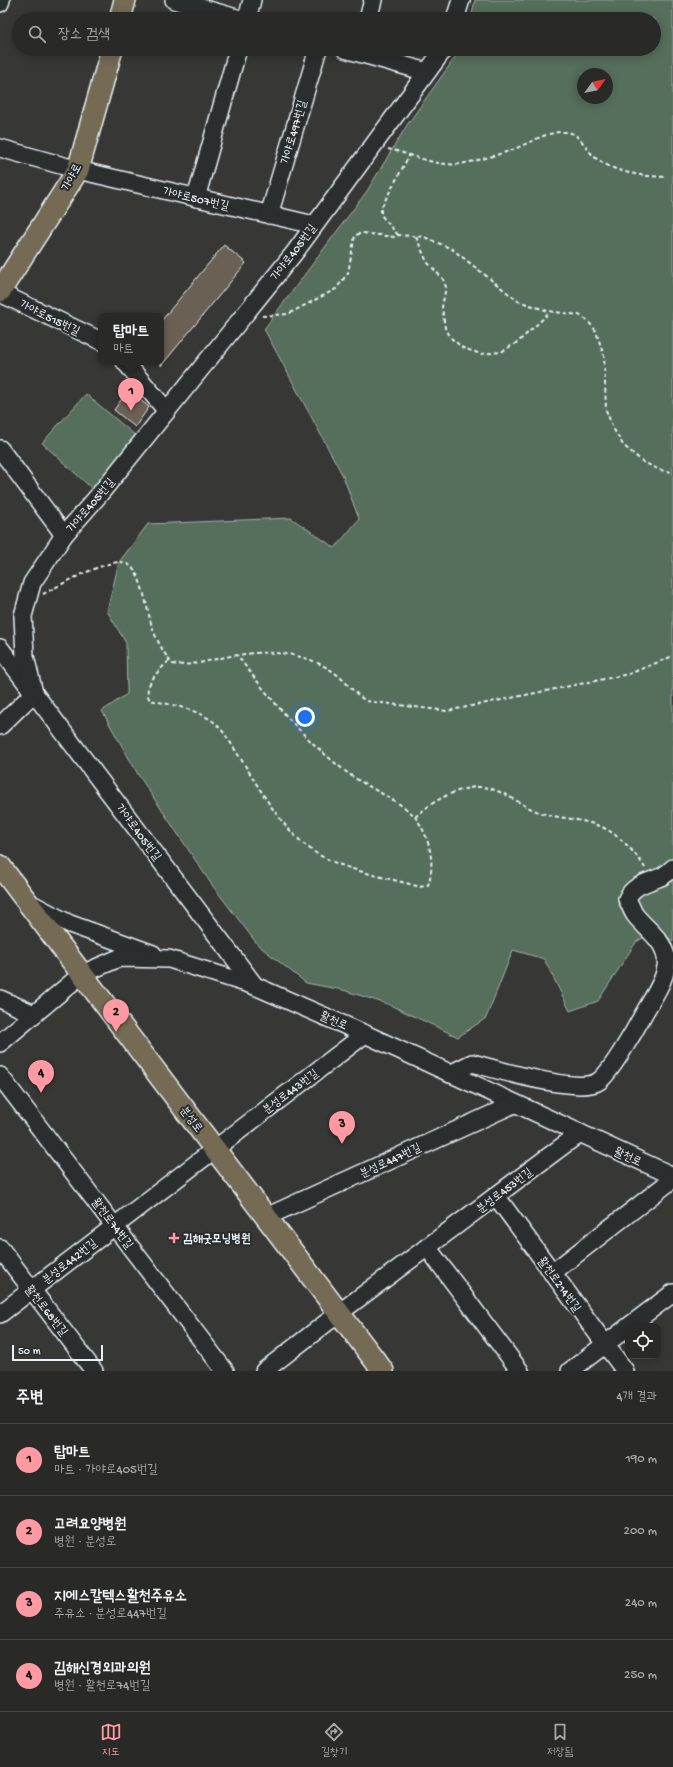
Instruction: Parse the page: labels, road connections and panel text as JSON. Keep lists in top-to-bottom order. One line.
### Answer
{"streets":{"main road":["가야로","분성로"],"street":["가야로497번길","가야로507번길","가야로405번길","가야로515번길","활천로","분성로443번길","분성로447번길","분성로453번길","활천로74번길","분성로442번길","활천로214번길","활천로68번길"]},"crossings":[["가야로497번길","가야로507번길"],["가야로","가야로507번길"],["가야로","가야로515번길"],["가야로507번길","가야로405번길"],["가야로405번길","활천로"],["활천로","분성로443번길"],["활천로","분성로"],["활천로","분성로447번길"],["활천로","분성로453번길"],["활천로","활천로214번길"],["분성로443번길","분성로"],["분성로443번길","분성로442번길"],["분성로","분성로447번길"],["분성로","분성로453번길"],["분성로","분성로442번길"],["분성로453번길","활천로214번길"],["활천로74번길","분성로442번길"],["분성로442번길","활천로68번길"]],"places":{"health":["김해굿모닝병원"]},"scale_bar":"50 m","north":"top right","page":{"search":"장소 검색","popup":["탑마트","마트"],"pins":["1","2","4","3"],"scale":"50 m","heading":["주변","4개 결과"],"list":[{"mark":"1","name":"탑마트","note":"마트 · 가야로405번길","value":"190 m"},{"mark":"2","name":"고려요양병원","note":"병원 · 분성로","value":"200 m"},{"mark":"3","name":"지에스칼텍스활천주유소","note":"주유소 · 분성로447번길","value":"240 m"},{"mark":"4","name":"김해신경외과의원","note":"병원 · 활천로74번길","value":"250 m"}],"nav":["지도","길찾기","저장됨"]}}
